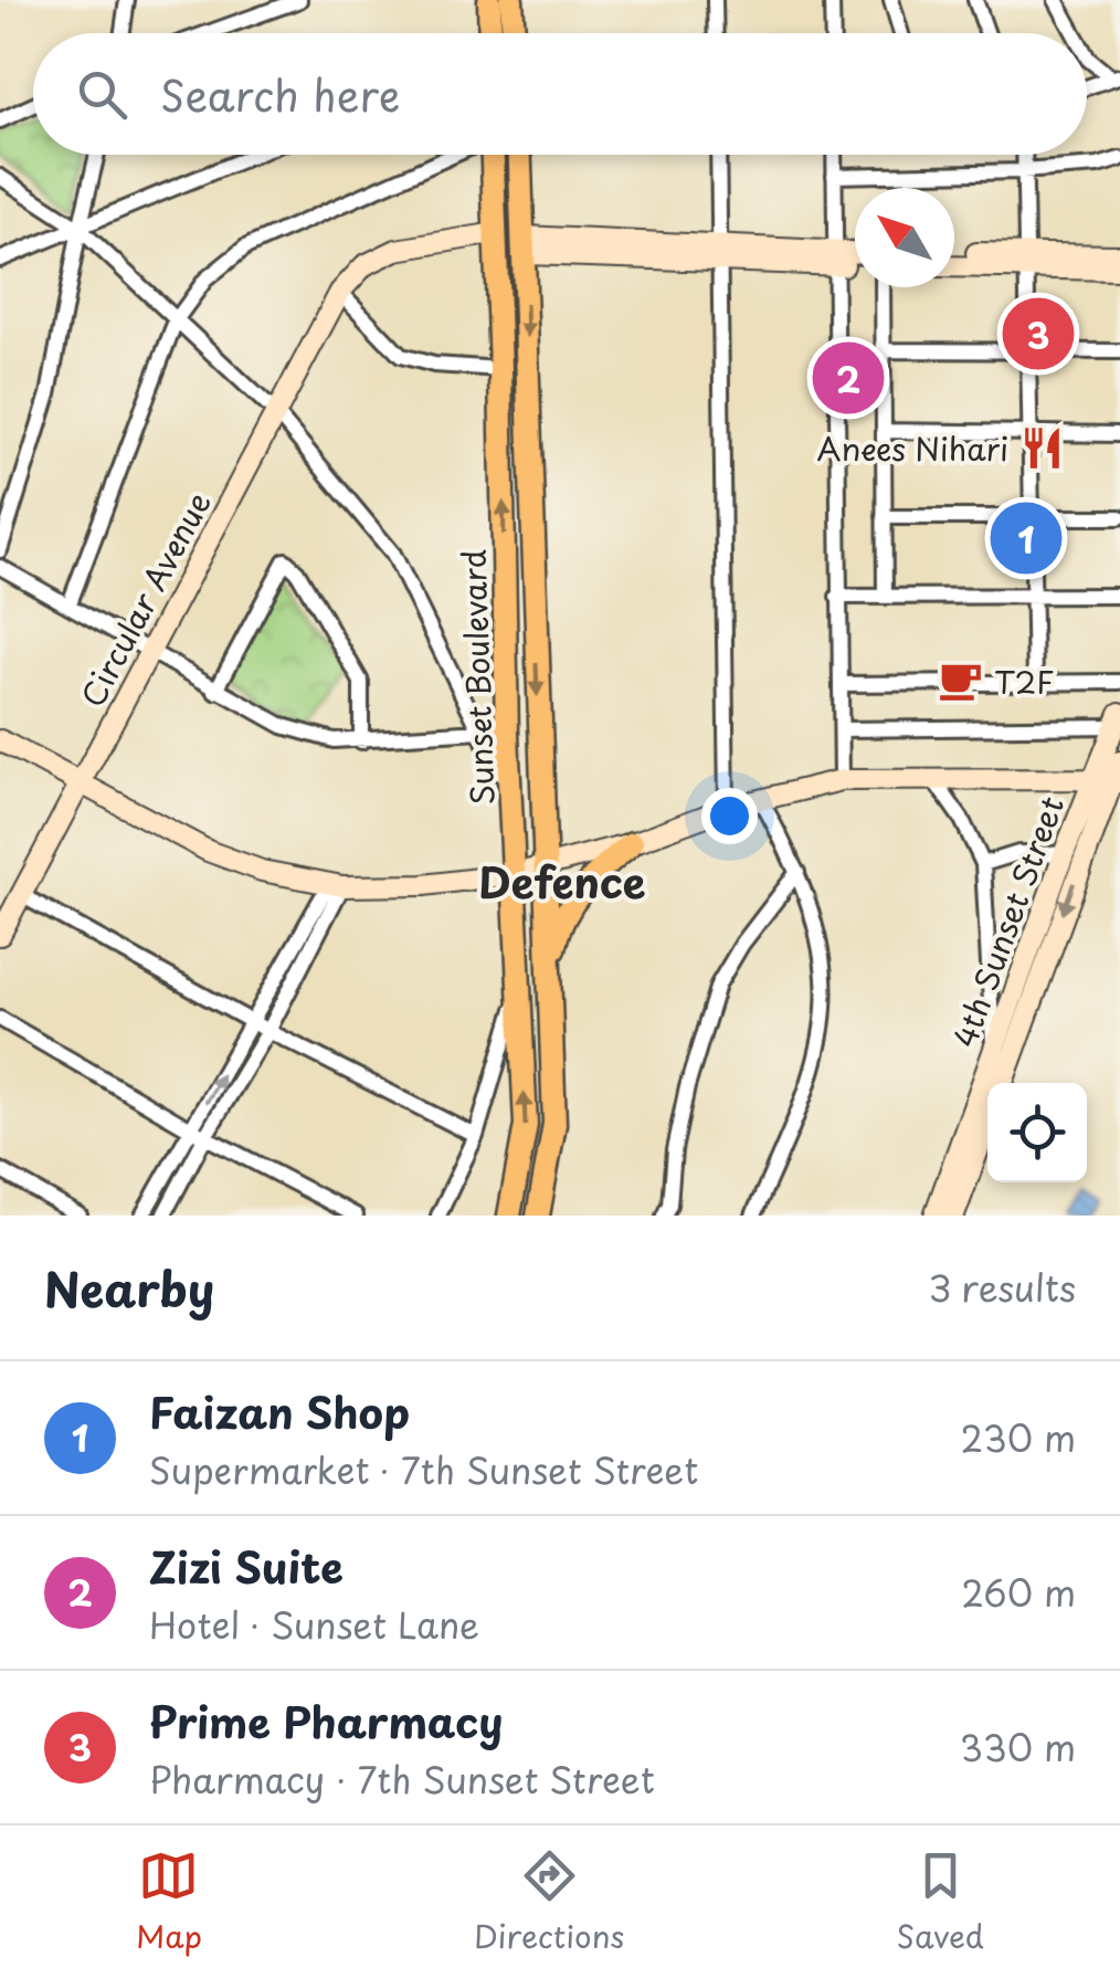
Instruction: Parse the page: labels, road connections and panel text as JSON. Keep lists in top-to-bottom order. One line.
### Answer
{"streets":{"main road":["Sunset Boulevard"],"street":["Circular Avenue","4th Sunset Street"]},"districts":["Defence"],"places":{"restaurant":["Anees Nihari"],"cafe":["T2F"]},"north":"top left","page":{"search":"Search here","pins":["3","2","1"],"heading":["Nearby","3 results"],"list":[{"mark":"1","name":"Faizan Shop","note":"Supermarket · 7th Sunset Street","value":"230 m"},{"mark":"2","name":"Zizi Suite","note":"Hotel · Sunset Lane","value":"260 m"},{"mark":"3","name":"Prime Pharmacy","note":"Pharmacy · 7th Sunset Street","value":"330 m"}],"nav":["Map","Directions","Saved"]}}
